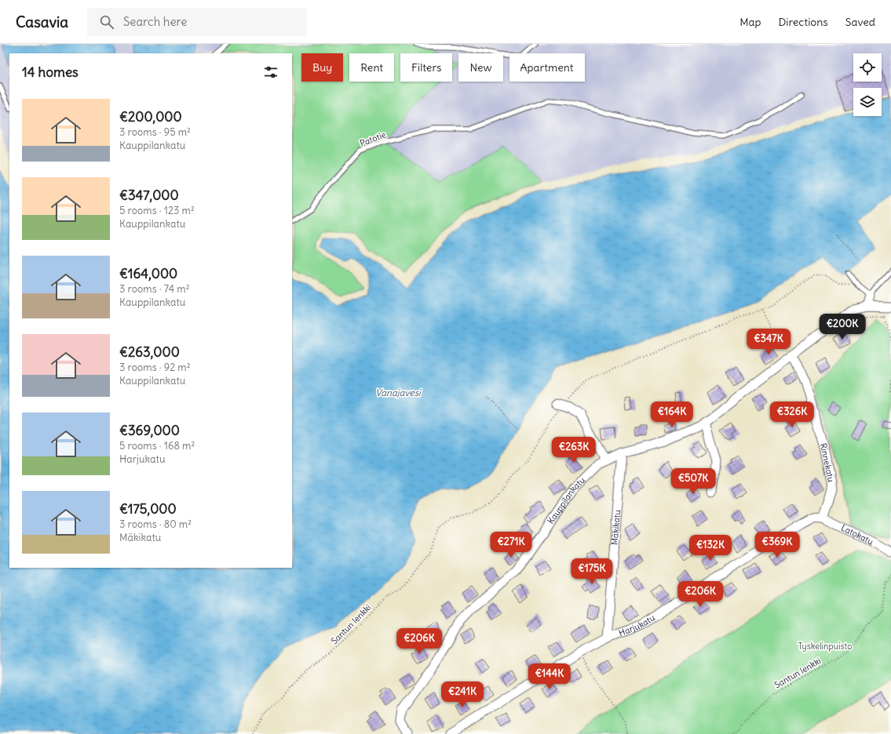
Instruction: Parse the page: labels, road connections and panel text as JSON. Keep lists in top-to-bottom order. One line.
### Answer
{"streets":{"street":["Rinnekatu","Kauppilankatu","Mäkikatu","Latokatu","Harjukatu"],"lane":["Patotie"],"path":["Santun lenkki"]},"crossings":[["Rinnekatu","Kauppilankatu"],["Rinnekatu","Latokatu"],["Rinnekatu","Harjukatu"],["Kauppilankatu","Mäkikatu"],["Mäkikatu","Harjukatu"],["Latokatu","Harjukatu"]],"water":["Vanajavesi"],"parks":["Tyskelinpuisto"],"page":{"header":"Casavia","search":"Search here","nav":["Map","Directions","Saved"],"chip":["Buy","Rent","Filters","New","Apartment"],"heading":"14 homes","list":[{"name":"€200,000","note":"3 rooms · 95 m² · Kauppilankatu"},{"name":"€347,000","note":"5 rooms · 123 m² · Kauppilankatu"},{"name":"€164,000","note":"3 rooms · 74 m² · Kauppilankatu"},{"name":"€263,000","note":"3 rooms · 92 m² · Kauppilankatu"},{"name":"€369,000","note":"5 rooms · 168 m² · Harjukatu"},{"name":"€175,000","note":"3 rooms · 80 m² · Mäkikatu"}],"price":["€200K","€347K","€164K","€326K","€263K","€507K","€271K","€369K","€132K","€175K","€206K","€206K","€144K","€241K"]}}
